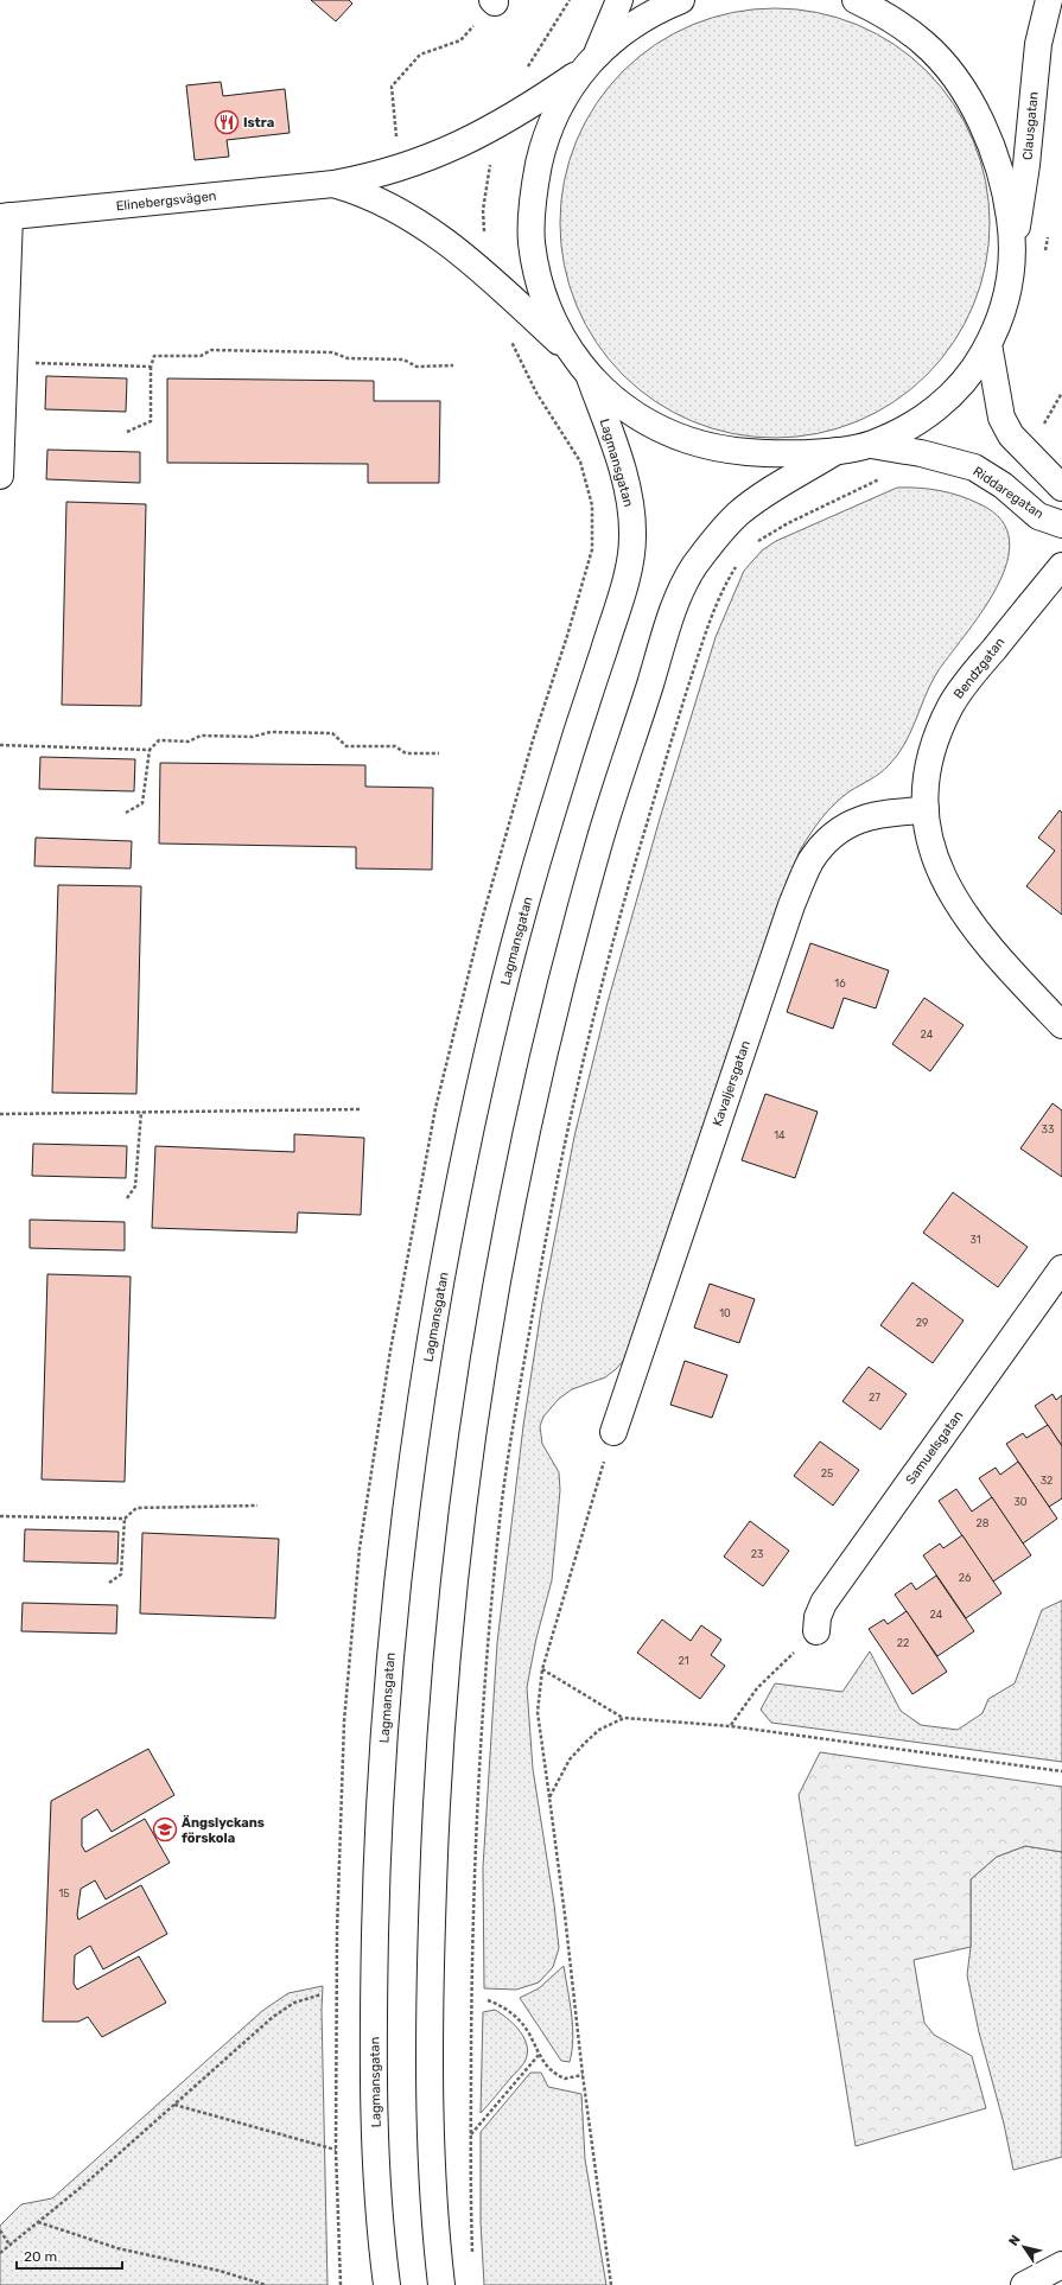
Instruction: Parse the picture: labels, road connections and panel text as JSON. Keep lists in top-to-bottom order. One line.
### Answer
{"streets":{"main road":["Clausgatan","Elinebergsvägen","Lagmansgatan","Riddaregatan","Bendzgatan","Kavaljersgatan","Samuelsgatan"]},"crossings":[["Bendzgatan","Kavaljersgatan"]],"places":{"restaurant":["Istra"],"school or university":["Ängslyckans förskola"]},"house_numbers":["16","24","33","14","31","10","29","27","25","32","30","28","23","26","24","22","21","15"],"scale_bar":"20 m","north":"top left"}
